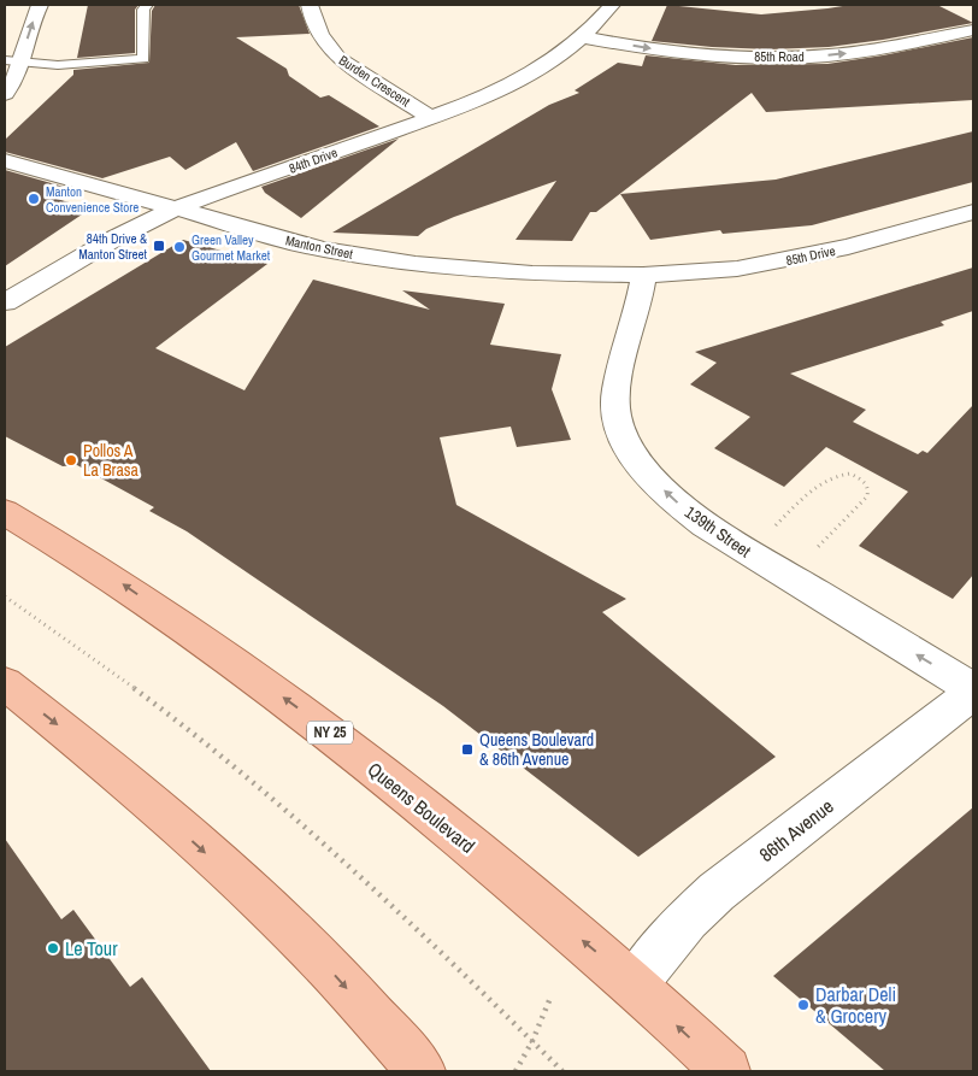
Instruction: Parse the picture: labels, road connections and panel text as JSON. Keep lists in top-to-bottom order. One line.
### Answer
{"streets":{"main road":["NY 25","Queens Boulevard"],"street":["85th Road","Burden Crescent","84th Drive","Manton Street","85th Drive","139th Street","86th Avenue"]},"crossings":[["85th Road","84th Drive"],["Burden Crescent","84th Drive"],["84th Drive","Manton Street"],["Manton Street","85th Drive"],["Manton Street","139th Street"],["85th Drive","139th Street"],["139th Street","86th Avenue"],["Queens Boulevard","86th Avenue"]],"one_way":["85th Road","139th Street"],"places":{"other":["Manton Convenience Store","Green Valley Gourmet Market","Pollos A La Brasa","Le Tour","Darbar Deli & Grocery"],"transit":["84th Drive & Manton Street","Queens Boulevard & 86th Avenue"]}}
